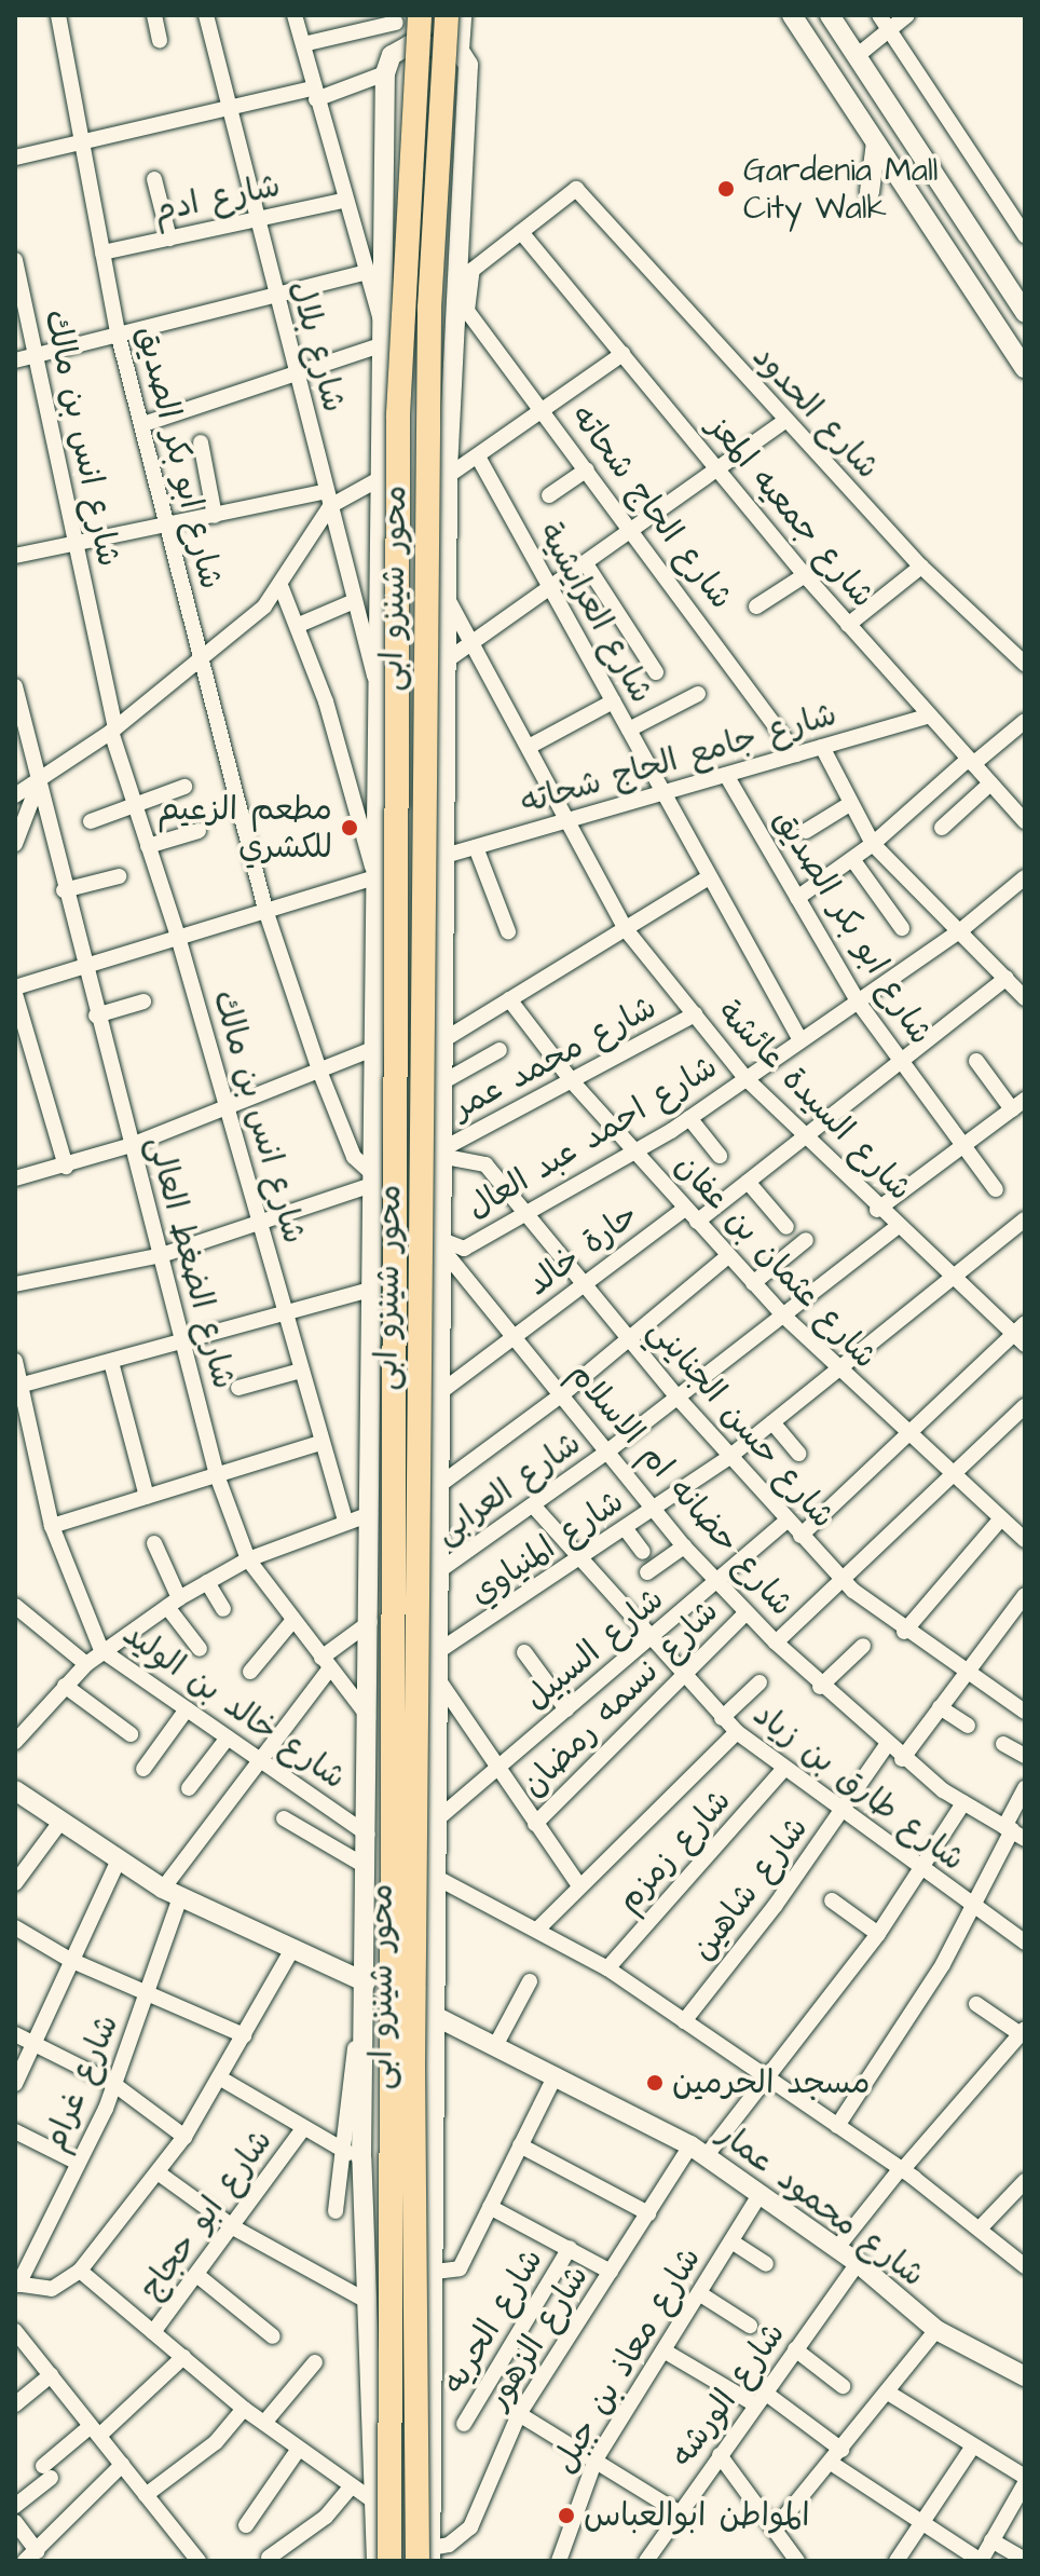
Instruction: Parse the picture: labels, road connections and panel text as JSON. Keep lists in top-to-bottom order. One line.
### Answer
{"streets":{"main road":["محور شينزو ابى"],"street":["شارع ادم","شارع بلال","شارع الحدود","شارع انس بن مالك","شارع ابو بكر الصديق","شارع الحاج شحاته","شارع جمعيه المعز","شارع العرايشية","شارع جامع الحاج شحاته","شارع محمد عمر","شارع السيدة عائشة","شارع احمد عبد العال","حارة خالد","شارع عثمان بن عفان","شارع الضغط العالى","شارع حسن الجنايني","شارع العرابى","شارع حضانه ام الاسلام","شارع المنياوي","شارع السبيل","شارع نسمه رمضان","شارع خالد بن الوليد","شارع طارق بن زياد","شارع زمزم","شارع شاهين","شارع غرام","شارع محمود عمار","شارع ابو حجاج","شارع الحريه","شارع الزهور","شارع معاذ بن جبل","شارع الورشه"]},"crossings":[["شارع ادم","شارع بلال"],["شارع ادم","شارع ابو بكر الصديق"],["شارع الحدود","شارع جمعيه المعز"],["شارع ابو بكر الصديق","شارع جامع الحاج شحاته"],["شارع ابو بكر الصديق","شارع احمد عبد العال"],["شارع الحاج شحاته","شارع جامع الحاج شحاته"],["شارع جمعيه المعز","شارع جامع الحاج شحاته"],["محور شينزو ابى","شارع الزهور"],["شارع العرايشية","شارع جامع الحاج شحاته"],["شارع العرايشية","شارع احمد عبد العال"],["شارع جامع الحاج شحاته","شارع السيدة عائشة"],["شارع محمد عمر","شارع السيدة عائشة"],["شارع محمد عمر","شارع عثمان بن عفان"],["شارع محمد عمر","شارع حسن الجنايني"],["شارع السيدة عائشة","شارع احمد عبد العال"],["شارع السيدة عائشة","شارع العرابى"],["شارع السيدة عائشة","شارع المنياوي"],["شارع احمد عبد العال","شارع عثمان بن عفان"],["شارع احمد عبد العال","شارع حسن الجنايني"],["شارع احمد عبد العال","شارع حضانه ام الاسلام"],["حارة خالد","شارع عثمان بن عفان"],["حارة خالد","شارع حسن الجنايني"],["حارة خالد","شارع حضانه ام الاسلام"],["شارع عثمان بن عفان","شارع العرابى"],["شارع عثمان بن عفان","شارع المنياوي"],["شارع الضغط العالى","شارع غرام"],["شارع حسن الجنايني","شارع العرابى"],["شارع حسن الجنايني","شارع المنياوي"],["شارع حسن الجنايني","شارع السبيل"],["شارع العرابى","شارع حضانه ام الاسلام"],["شارع العرابى","شارع طارق بن زياد"],["شارع حضانه ام الاسلام","شارع المنياوي"],["شارع حضانه ام الاسلام","شارع السبيل"],["شارع حضانه ام الاسلام","شارع نسمه رمضان"],["شارع حضانه ام الاسلام","شارع شاهين"],["شارع حضانه ام الاسلام","شارع الزهور"],["شارع المنياوي","شارع طارق بن زياد"],["شارع السبيل","شارع طارق بن زياد"],["شارع نسمه رمضان","شارع طارق بن زياد"],["شارع خالد بن الوليد","شارع غرام"],["شارع طارق بن زياد","شارع زمزم"],["شارع طارق بن زياد","شارع شاهين"],["شارع طارق بن زياد","شارع الزهور"],["شارع محمود عمار","شارع الزهور"],["شارع محمود عمار","شارع معاذ بن جبل"],["شارع محمود عمار","شارع الورشه"]],"places":["Gardenia Mall City Walk","مطعم الزعيم للكشري","مسجد الحرمين","المواطن ابوالعباس"]}
